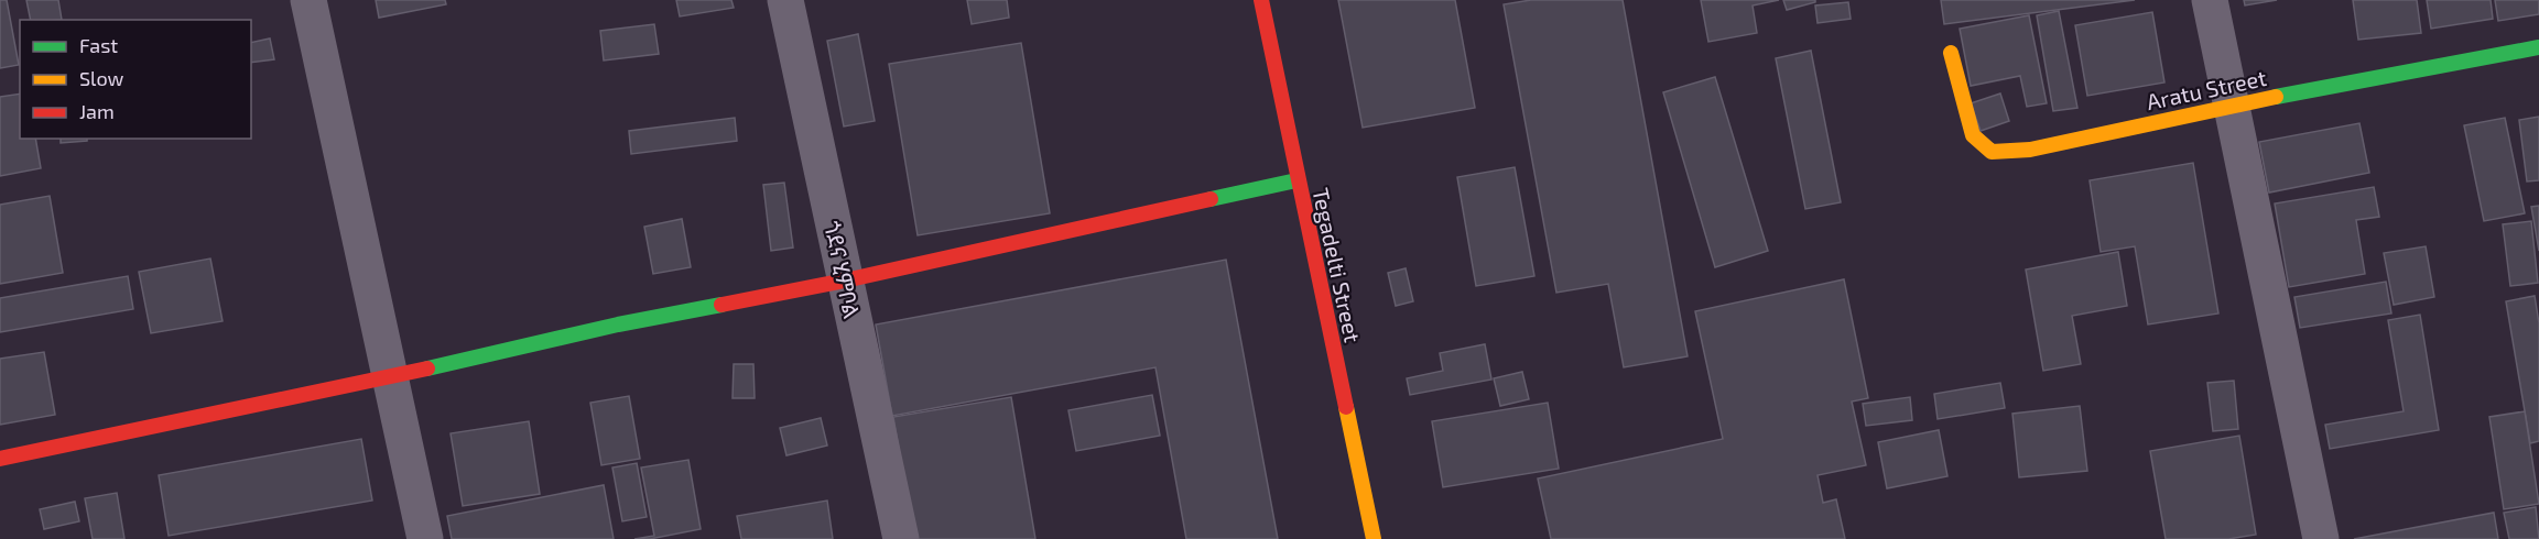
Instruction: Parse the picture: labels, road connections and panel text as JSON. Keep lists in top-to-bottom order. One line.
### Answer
{"streets":{"street":["Aratu Street","Tegadelti Street","ጎደና ሂምቦል"]},"legend":["Fast","Slow","Jam"]}
